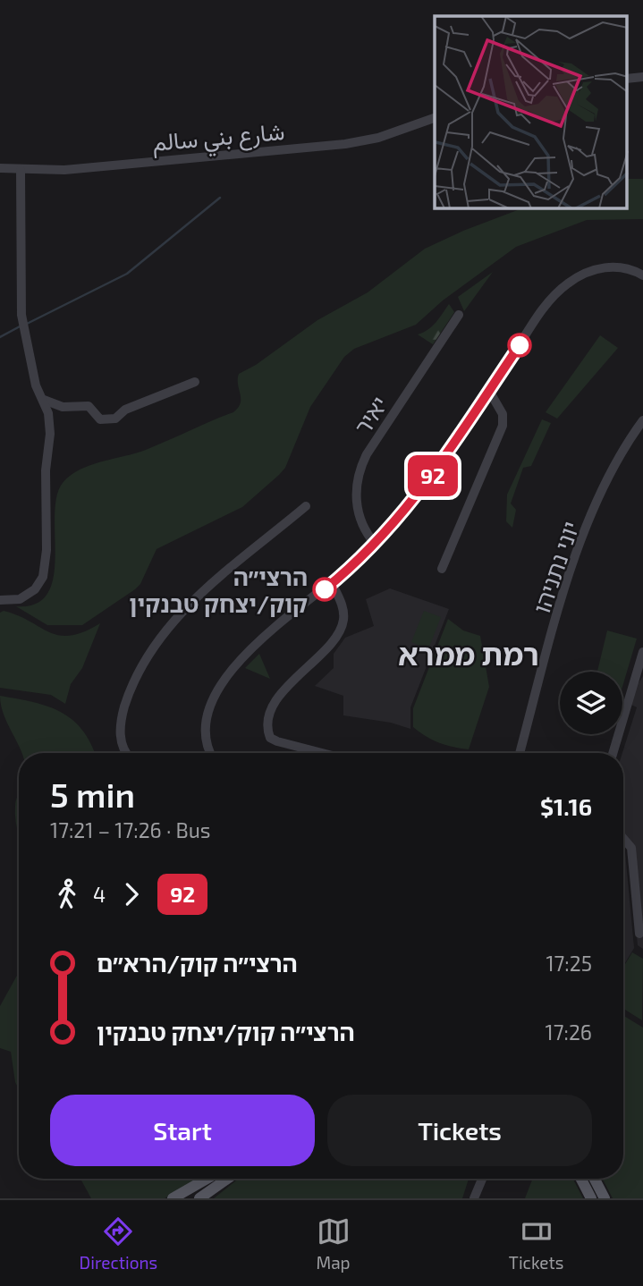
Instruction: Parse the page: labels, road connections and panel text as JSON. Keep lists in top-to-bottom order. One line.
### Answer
{"streets":{"street":["شارع بني سالم","יאיר","יוני נתניהו"]},"districts":["רמת ממרא"],"places":["הרצי״ה קוק/יצחק טבנקין"],"lines":["bus line 92"],"page":{"on_map":"92","heading":["5 min","17:21 – 17:26 · Bus","$1.16"],"legs":["4","92"],"list":[{"name":"הרצי״ה קוק/הרא״ם","value":"17:25"},{"name":"הרצי״ה קוק/יצחק טבנקין","value":"17:26"}],"buttons":["Start","Tickets"],"tabs":["Directions","Map","Tickets"]}}
